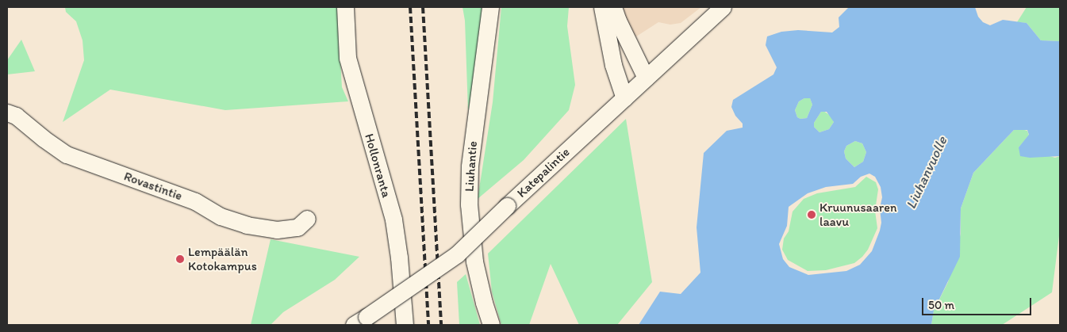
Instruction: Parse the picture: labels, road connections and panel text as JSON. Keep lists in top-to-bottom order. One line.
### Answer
{"streets":{"street":["Hollonranta","Liuhantie","Katepalintie","Rovastintie"]},"water":["Liuhanvuolle"],"places":["Kruunusaaren laavu","Lempäälän Kotokampus"],"scale_bar":"50 m"}
